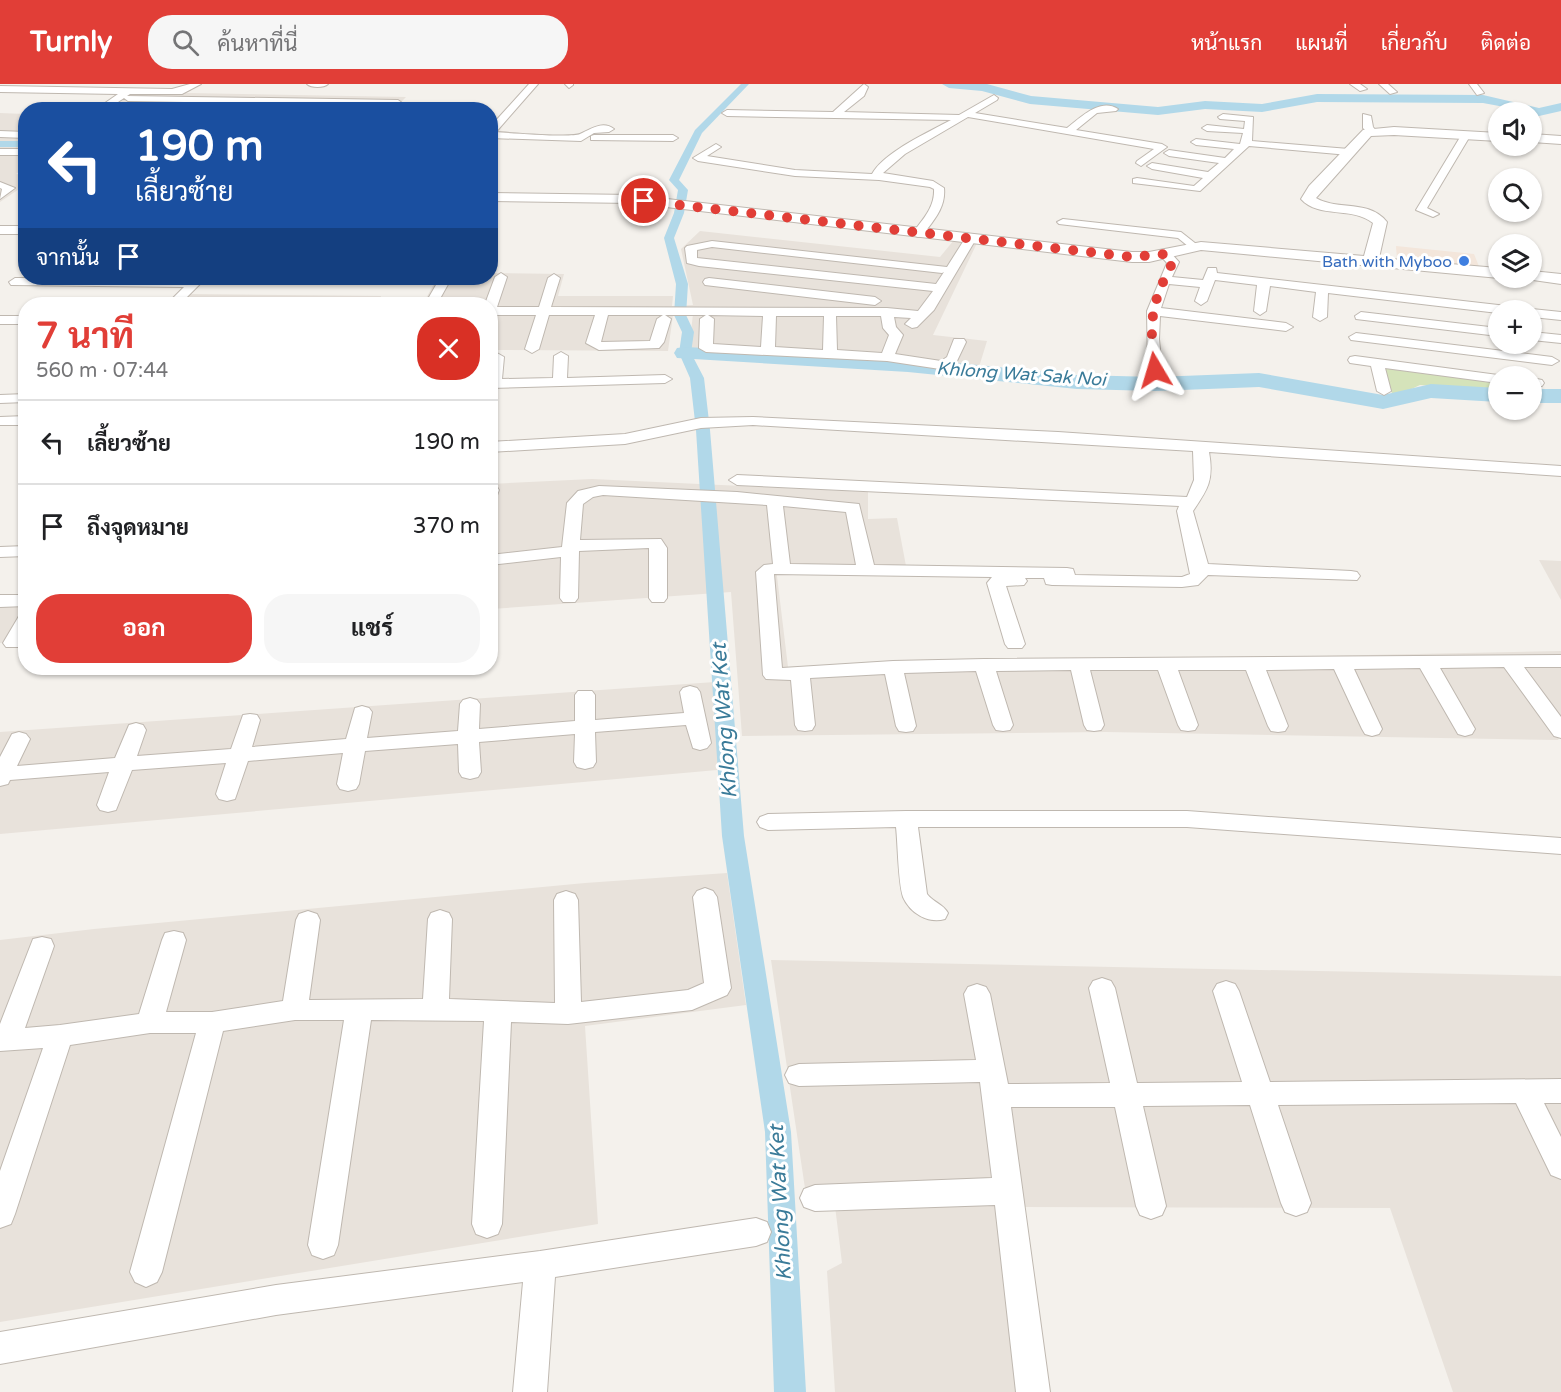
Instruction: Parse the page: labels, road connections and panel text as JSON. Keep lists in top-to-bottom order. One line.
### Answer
{"water":["Khlong Wat Sak Noi","Khlong Wat Ket"],"places":["Bath with Myboo"],"page":{"header":"Turnly","search":"ค้นหาที่นี่","nav":["หน้าแรก","แผนที่","เกี่ยวกับ","ติดต่อ"],"map_buttons":["+","−"],"turn":["190 m","เลี้ยวซ้าย"],"then":"จากนั้น","heading":["7 นาที","560 m · 07:44"],"list":[{"name":"เลี้ยวซ้าย","value":"190 m"},{"name":"ถึงจุดหมาย","value":"370 m"}],"buttons":["ออก","แชร์"]}}
